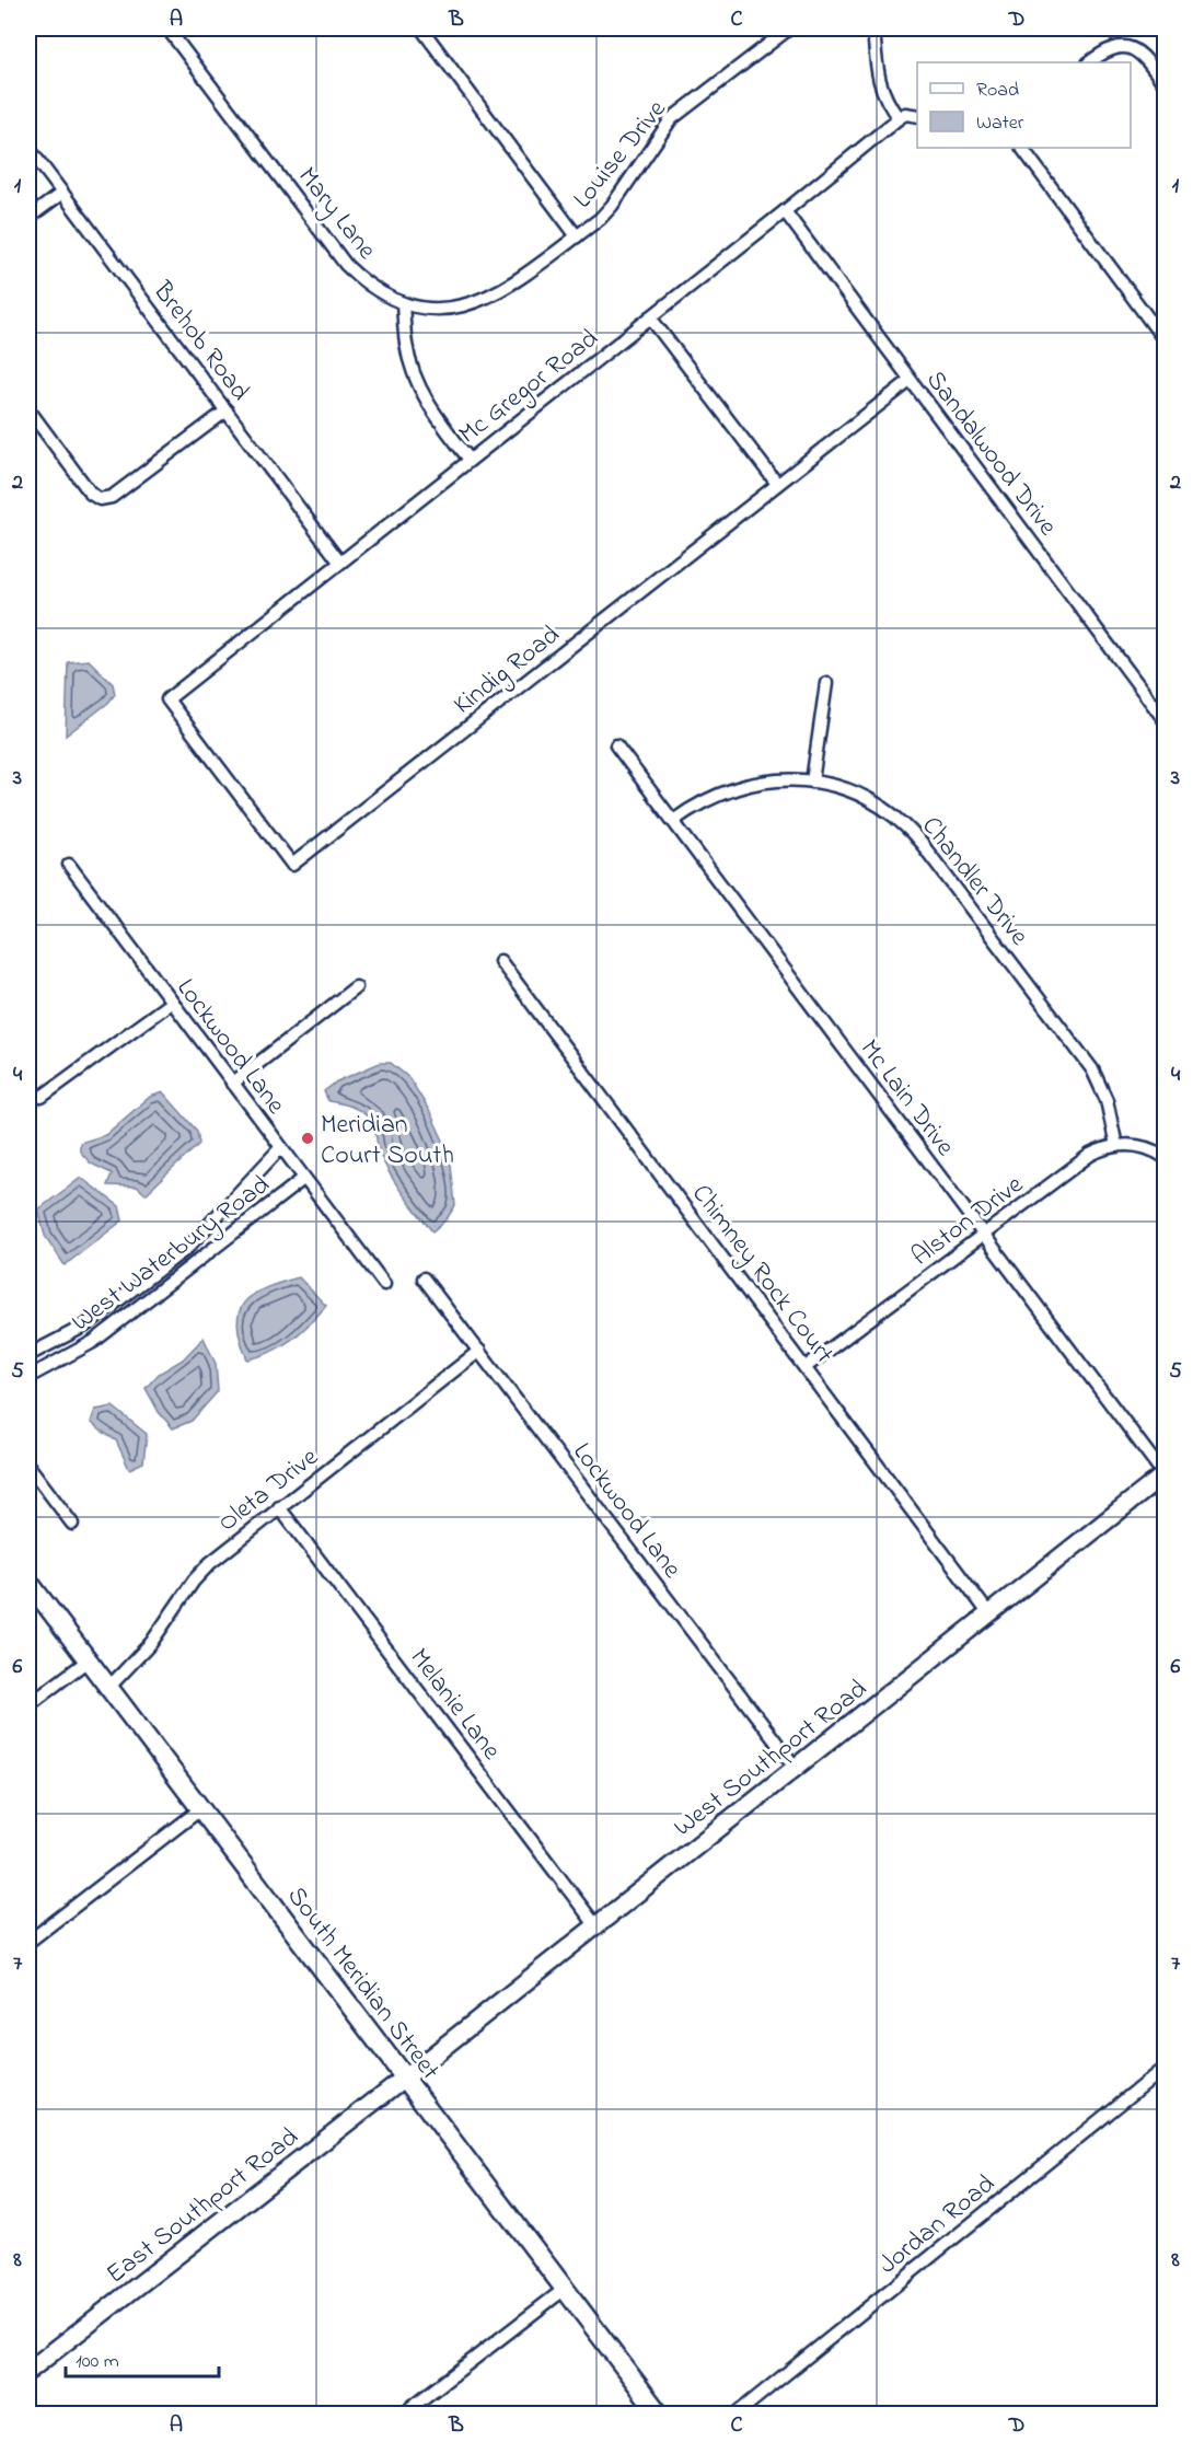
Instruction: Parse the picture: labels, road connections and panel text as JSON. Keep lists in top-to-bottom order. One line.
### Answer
{"streets":{"main road":["West Southport Road","South Meridian Street","East Southport Road"],"street":["Louise Drive","Mary Lane","Brehob Road","Mc Gregor Road","Sandalwood Drive","Kindig Road","Chandler Drive","Lockwood Lane","Mc Lain Drive","Alston Drive","West Waterbury Road","Chimney Rock Court","Oleta Drive","Melanie Lane","Jordan Road"]},"crossings":[["Louise Drive","Mary Lane"],["Brehob Road","Mc Gregor Road"],["Mc Gregor Road","Sandalwood Drive"],["Mc Gregor Road","Kindig Road"],["Sandalwood Drive","Kindig Road"],["Chandler Drive","Mc Lain Drive"],["Chandler Drive","Alston Drive"],["Lockwood Lane","West Waterbury Road"],["Lockwood Lane","Oleta Drive"],["Lockwood Lane","West Southport Road"],["Mc Lain Drive","Alston Drive"],["Mc Lain Drive","West Southport Road"],["Alston Drive","Chimney Rock Court"],["Chimney Rock Court","West Southport Road"],["Oleta Drive","Melanie Lane"],["Oleta Drive","South Meridian Street"],["Melanie Lane","West Southport Road"],["West Southport Road","South Meridian Street"],["West Southport Road","East Southport Road"],["South Meridian Street","East Southport Road"]],"places":["Meridian Court South"],"legend":["Road","Water"],"scale_bar":"100 m","grid":{"columns":["A","B","C","D"],"rows":["1","2","3","4","5","6","7","8"]}}
